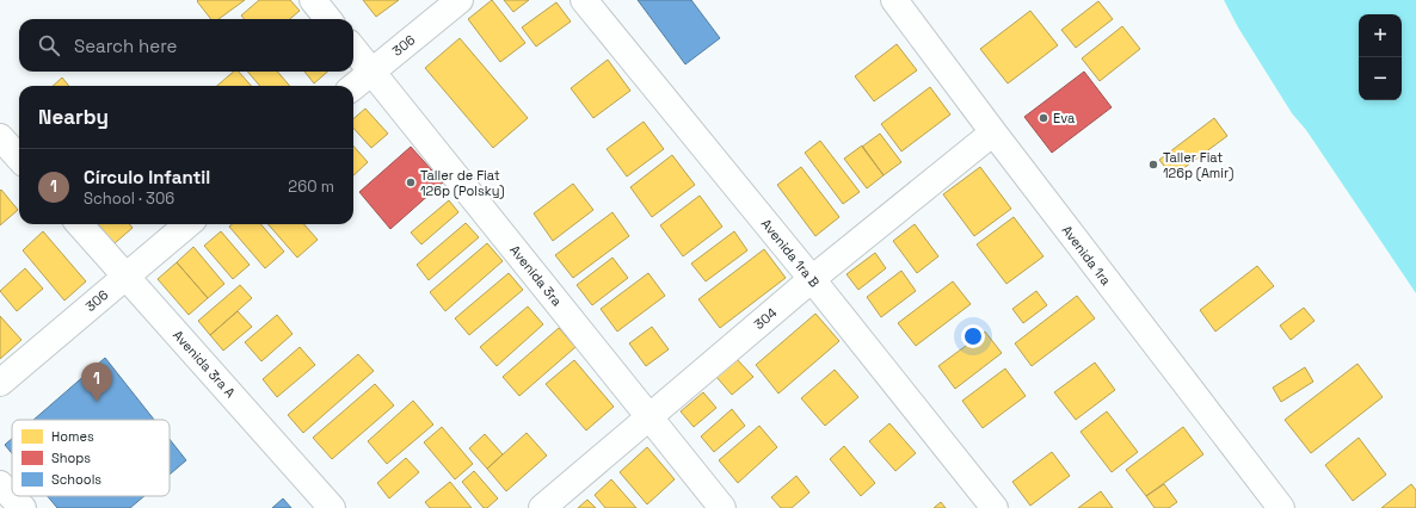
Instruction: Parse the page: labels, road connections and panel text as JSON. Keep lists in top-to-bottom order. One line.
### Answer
{"streets":{"street":["306","Avenida 1ra B","Avenida 1ra","Avenida 3ra","304","Avenida 3ra A"]},"crossings":[["306","Avenida 3ra"],["306","Avenida 3ra A"],["Avenida 1ra B","304"],["Avenida 1ra","304"],["Avenida 3ra","304"]],"places":["Eva","Taller Fiat 126p (Amir)","Taller de Fiat 126p (Polsky)"],"legend":["Homes","Shops","Schools"],"page":{"map_buttons":["+","−"],"search":"Search here","heading":"Nearby","list":[{"mark":"1","name":"Círculo Infantil","note":"School · 306","value":"260 m"}],"pins":"1"}}
